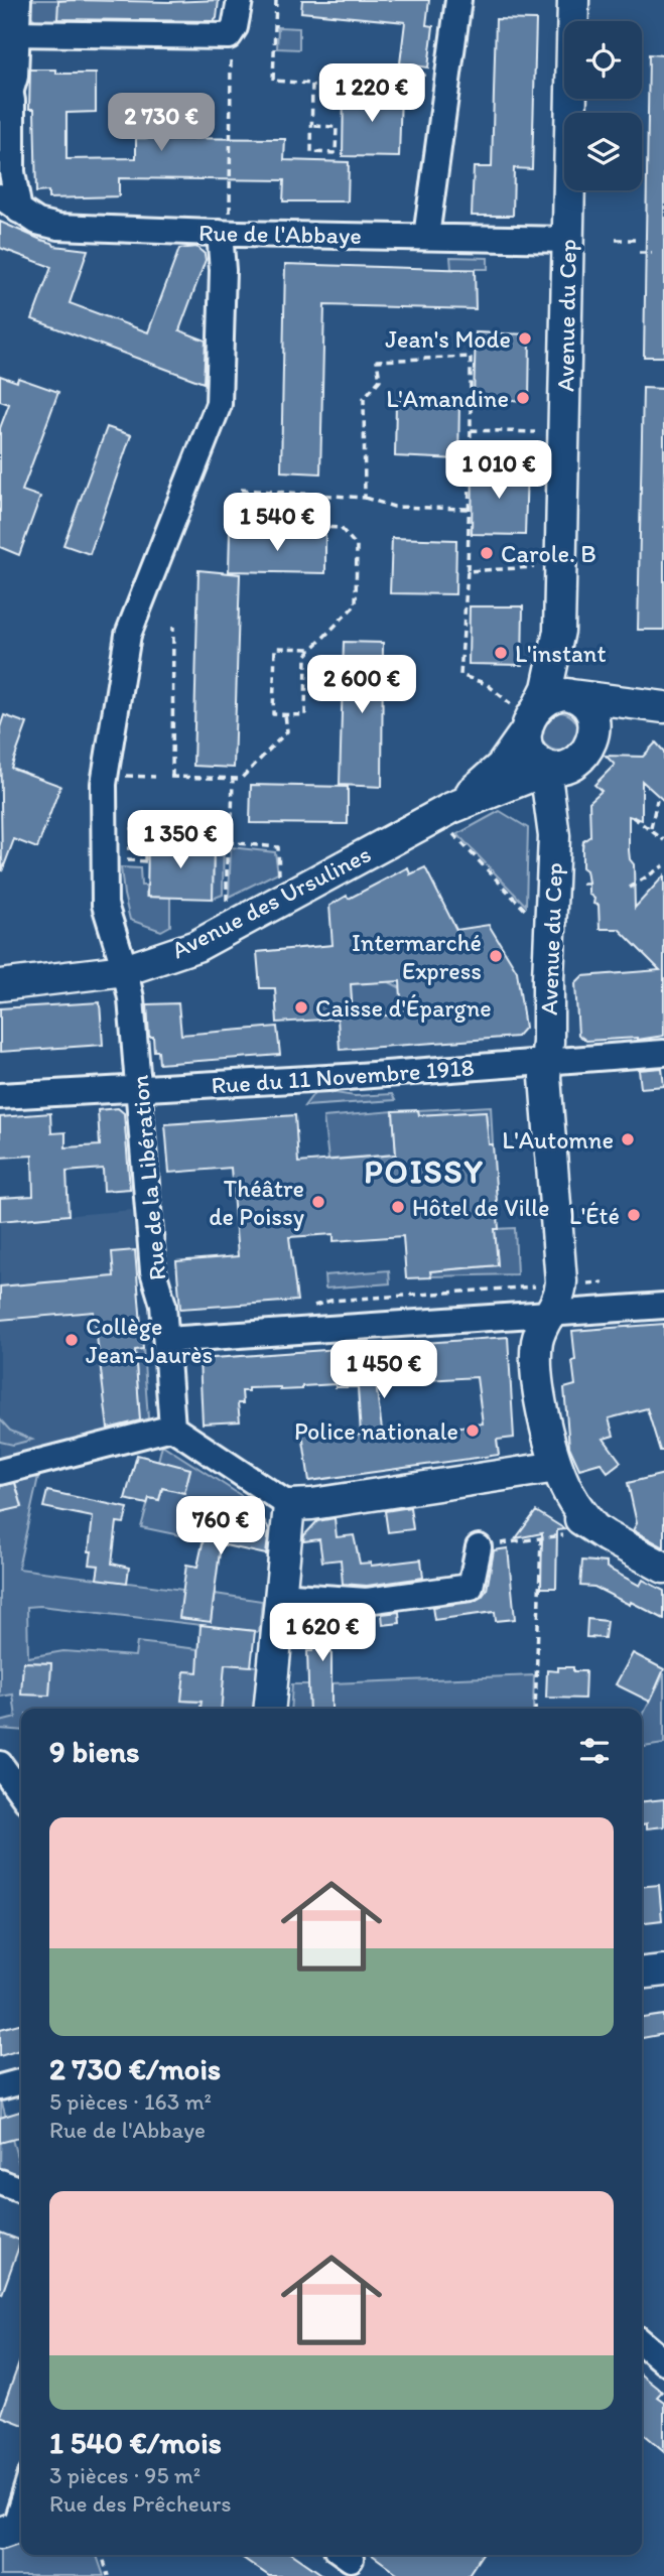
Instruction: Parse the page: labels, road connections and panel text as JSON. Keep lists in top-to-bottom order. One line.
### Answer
{"streets":{"street":["Rue de l'Abbaye","Avenue du Cep","Avenue des Ursulines","Rue du 11 Novembre 1918","Rue de la Libération"]},"crossings":[["Rue de l'Abbaye","Avenue du Cep"],["Rue de l'Abbaye","Rue de la Libération"],["Avenue du Cep","Avenue des Ursulines"],["Avenue du Cep","Rue du 11 Novembre 1918"],["Avenue des Ursulines","Rue de la Libération"],["Rue du 11 Novembre 1918","Rue de la Libération"]],"districts":["POISSY"],"places":["Jean's Mode","L'Amandine","Carole. B","L'instant","Intermarché Express","Caisse d'Épargne","L'Automne","Théâtre de Poissy","Hôtel de Ville","L'Été","Collège Jean-Jaurès","Police nationale"],"page":{"price":["1 220 €","2 730 €","1 010 €","1 540 €","2 600 €","1 350 €","1 450 €","760 €","1 620 €"],"heading":"9 biens","list":[{"name":"2 730 €/mois","note":"5 pièces · 163 m² · Rue de l'Abbaye"},{"name":"1 540 €/mois","note":"3 pièces · 95 m² · Rue des Prêcheurs"}]}}
